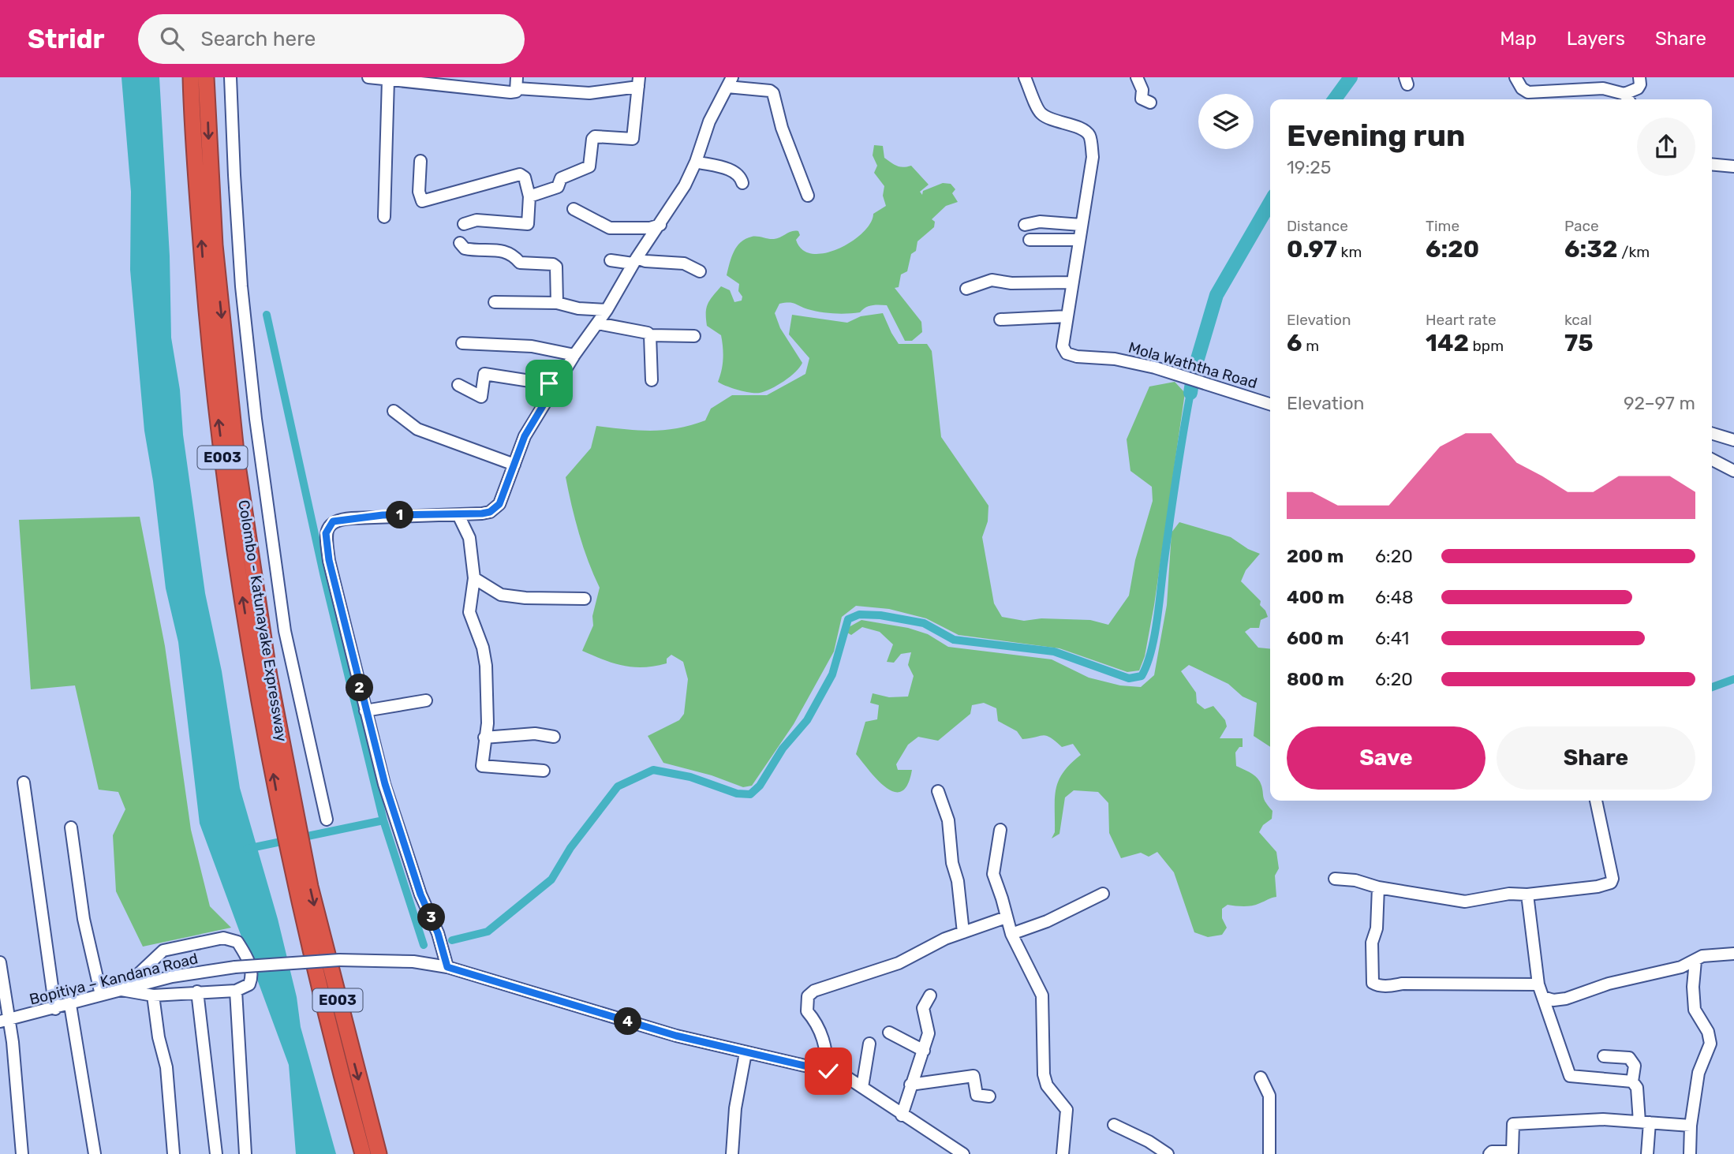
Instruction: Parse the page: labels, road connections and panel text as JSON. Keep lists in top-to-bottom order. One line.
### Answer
{"streets":{"highway":["E003","Colombo - Katunayake Expressway"],"street":["Mola Waththa Road","Bopitiya – Kandana Road"]},"page":{"header":"Stridr","search":"Search here","nav":["Map","Layers","Share"],"heading":["Evening run","19:25"],"stats":[["Distance","0.97 km"],["Time","6:20"],["Pace","6:32 /km"],["Elevation","6 m"],["Heart rate","142 bpm"],["kcal","75"]],"chart":["Elevation","92–97 m"],"pins":["1","2","3","4"],"list":[{"name":"200 m","note":"6:20"},{"name":"400 m","note":"6:48"},{"name":"600 m","note":"6:41"},{"name":"800 m","note":"6:20"}],"buttons":["Save","Share"]}}
